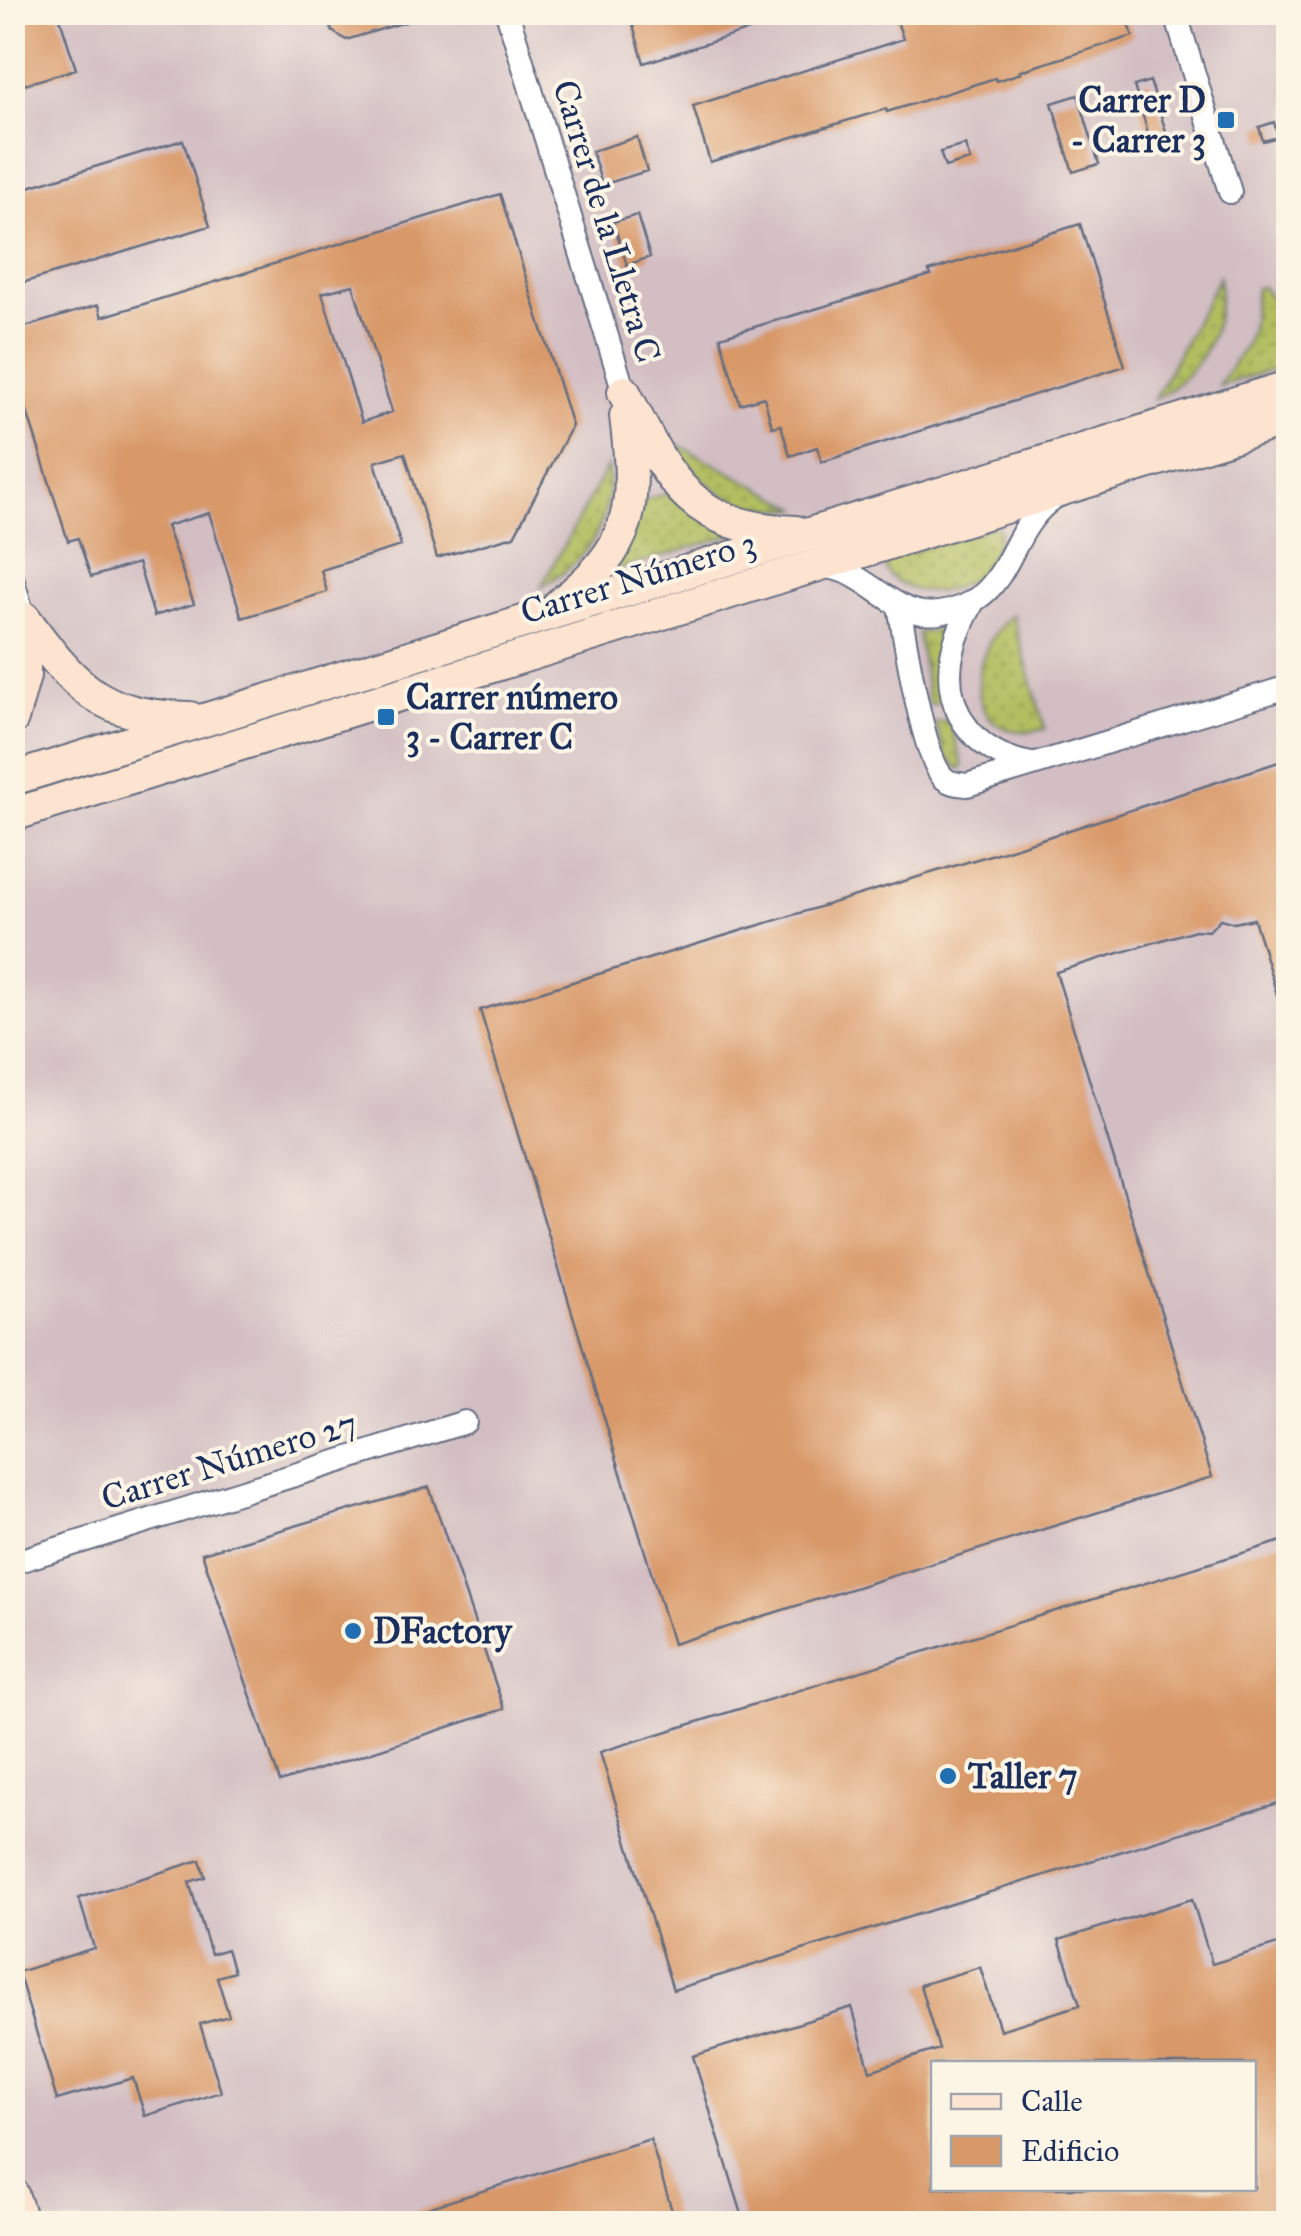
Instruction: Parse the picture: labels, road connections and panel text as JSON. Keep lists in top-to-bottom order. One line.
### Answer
{"streets":{"main road":["Carrer Número 3"],"street":["Carrer de la Lletra C","Carrer Número 27"]},"places":{"transit":["Carrer D - Carrer 3","Carrer número 3 - Carrer C"],"other":["DFactory","Taller 7"]},"legend":["Calle","Edificio"]}
